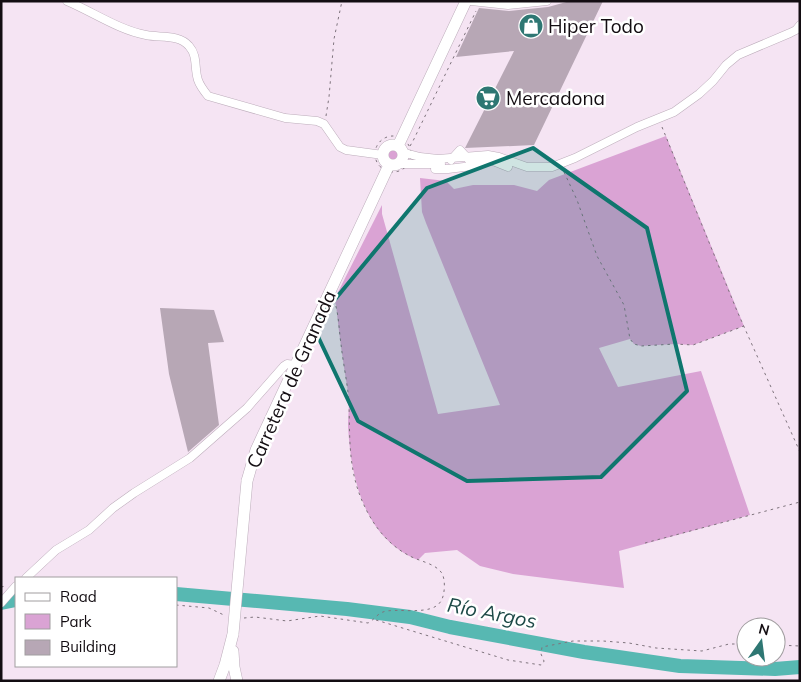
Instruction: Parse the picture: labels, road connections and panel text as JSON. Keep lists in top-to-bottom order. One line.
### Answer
{"streets":{"main road":["Carretera de Granada"]},"water":["Río Argos"],"places":{"shop":["Hiper Todo"],"supermarket":["Mercadona"]},"legend":["Road","Park","Building"],"north":"top"}
